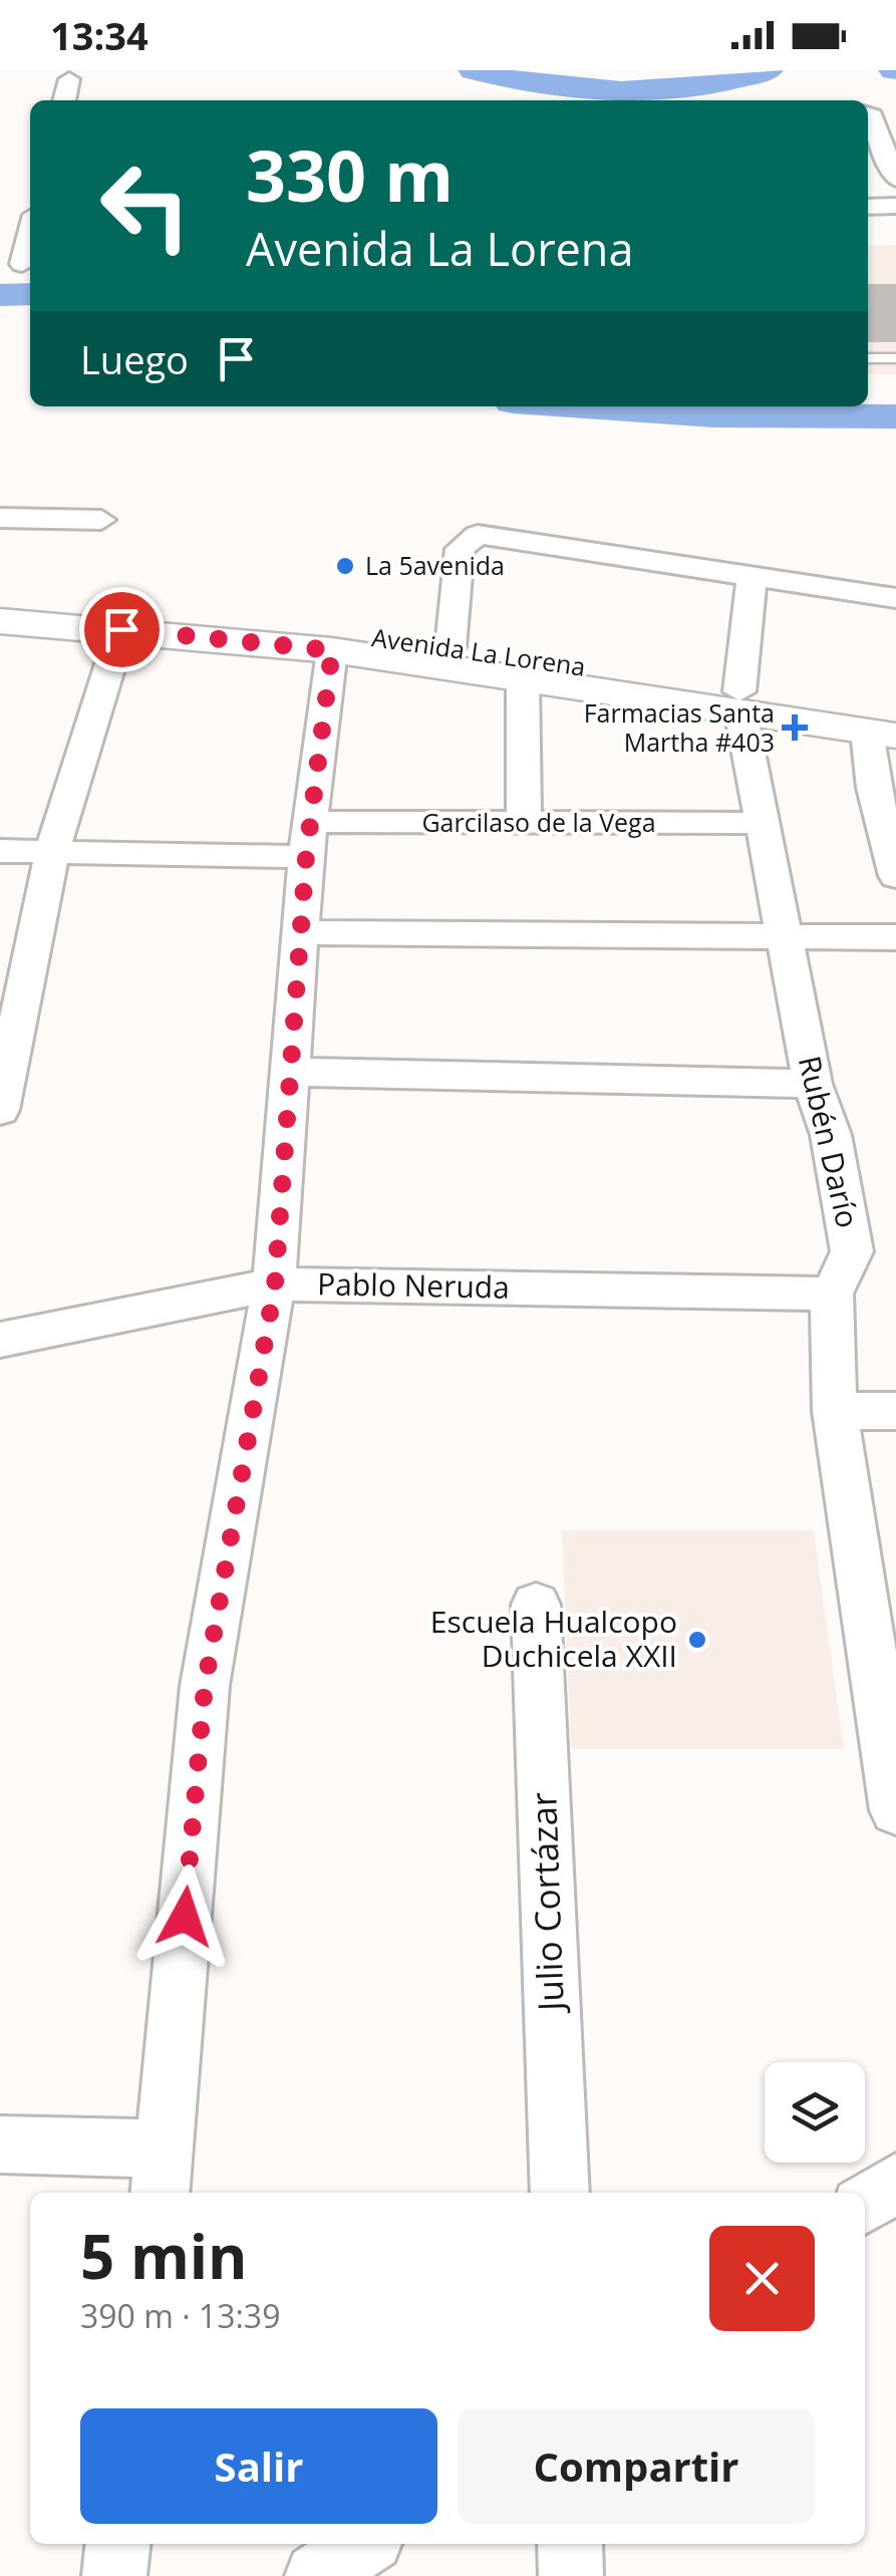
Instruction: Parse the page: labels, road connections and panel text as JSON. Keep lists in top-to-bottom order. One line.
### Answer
{"streets":{"main road":["Avenida La Lorena"],"street":["Garcilaso de la Vega","Rubén Darío","Pablo Neruda","Julio Cortázar"]},"crossings":[["Avenida La Lorena","Rubén Darío"],["Garcilaso de la Vega","Rubén Darío"],["Rubén Darío","Pablo Neruda"]],"places":{"other":["La 5avenida","Escuela Hualcopo Duchicela XXII"],"health":["Farmacias Santa Martha #403"]},"page":{"status":"13:34","turn":["330 m","Avenida La Lorena"],"then":"Luego","heading":["5 min","390 m · 13:39"],"buttons":["Salir","Compartir"]}}
